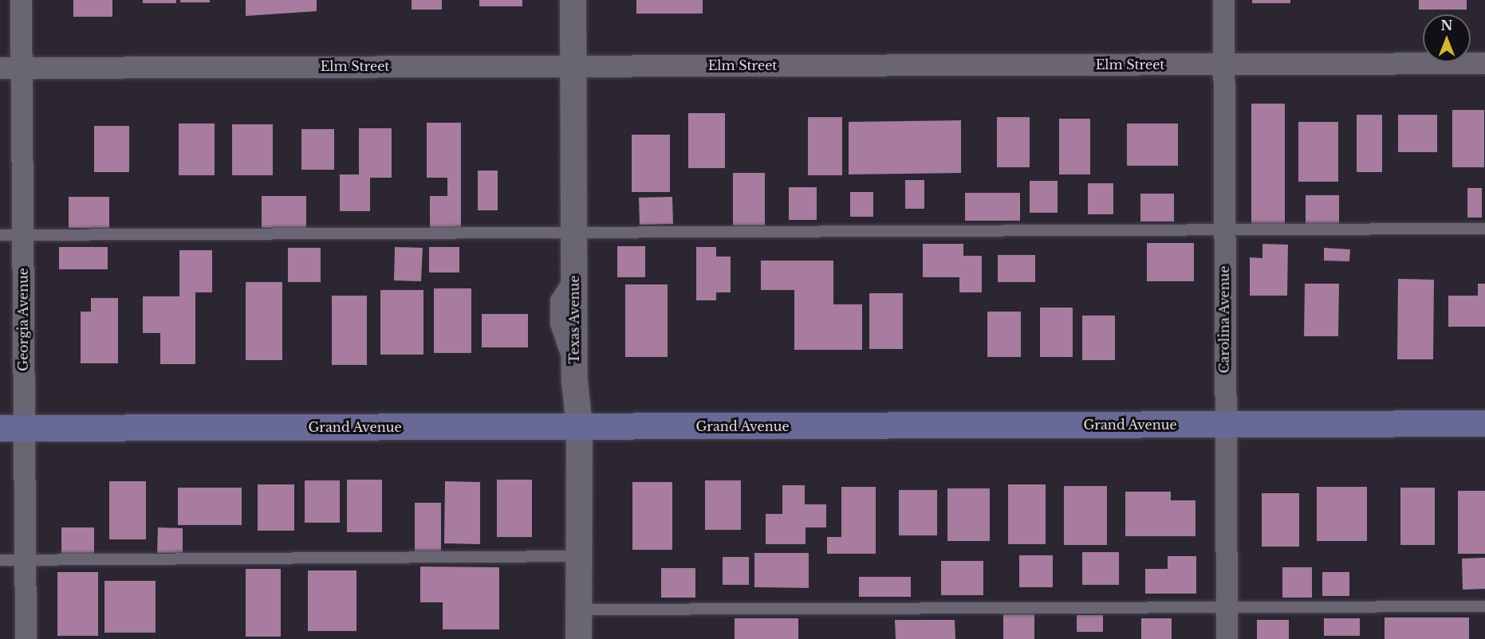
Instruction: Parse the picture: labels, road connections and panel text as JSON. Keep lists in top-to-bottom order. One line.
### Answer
{"streets":{"main road":["Grand Avenue"],"street":["Elm Street","Georgia Avenue","Texas Avenue","Carolina Avenue"]},"crossings":[["Elm Street","Georgia Avenue"],["Elm Street","Texas Avenue"],["Elm Street","Carolina Avenue"],["Georgia Avenue","Grand Avenue"],["Texas Avenue","Grand Avenue"],["Carolina Avenue","Grand Avenue"]],"north":"top"}
